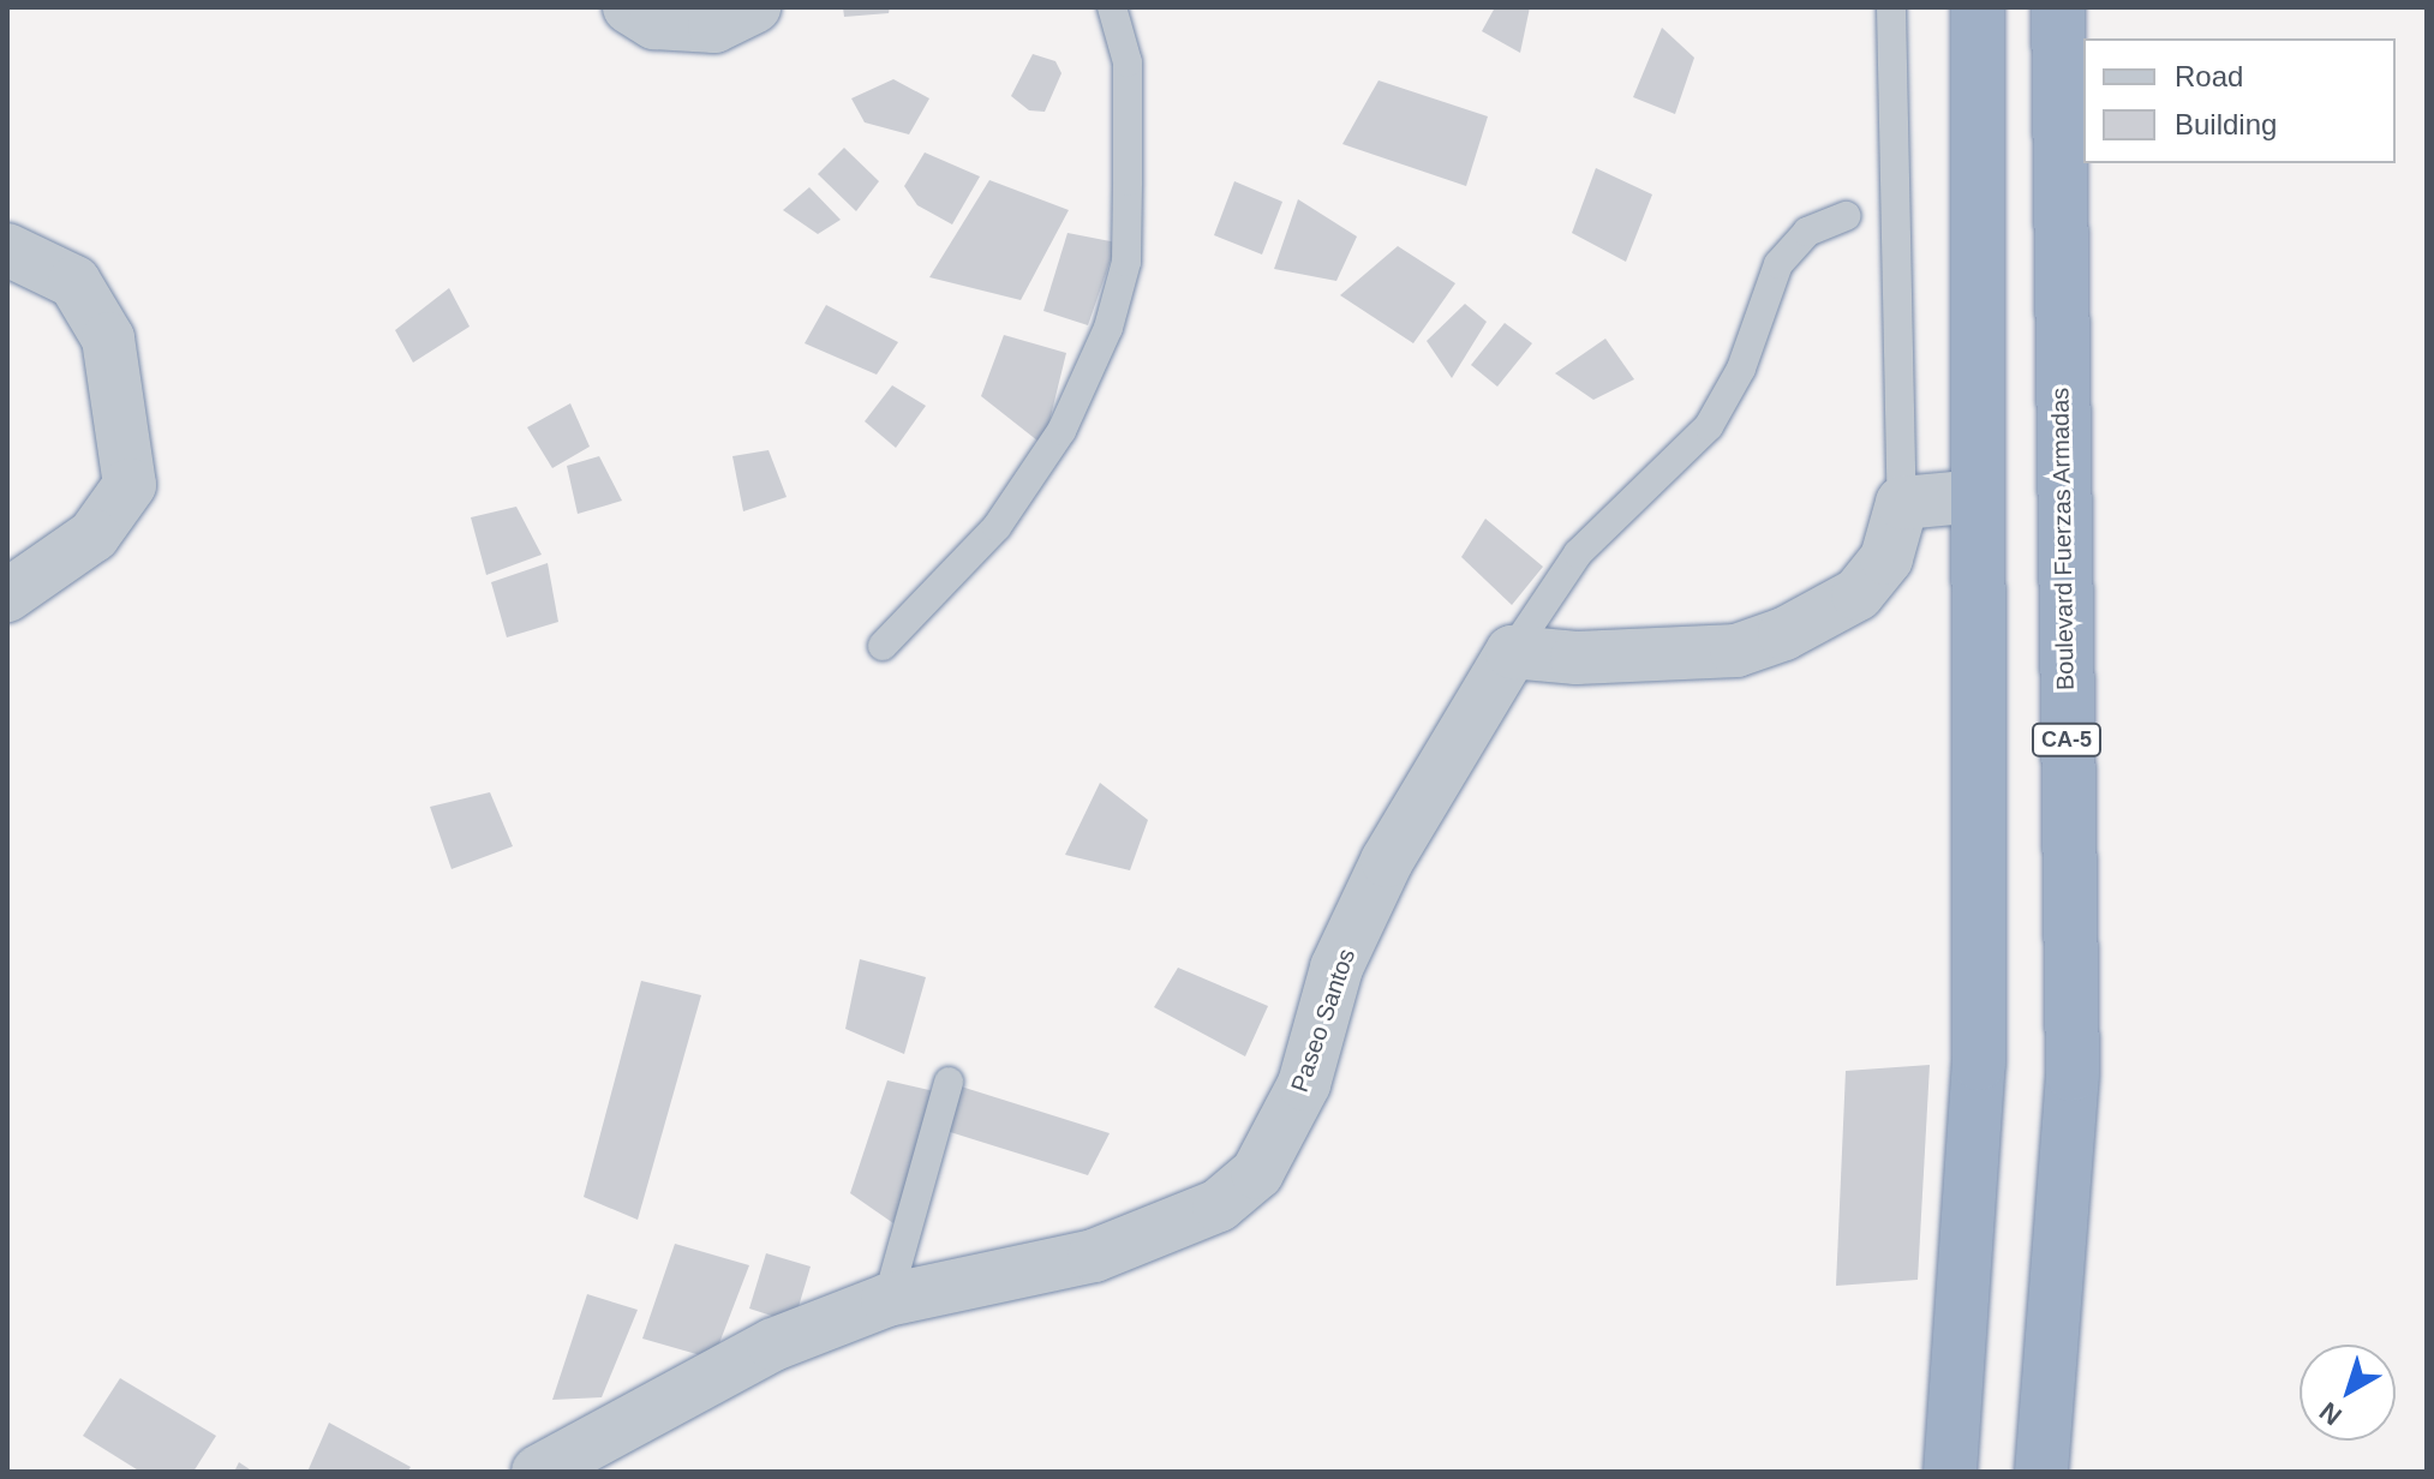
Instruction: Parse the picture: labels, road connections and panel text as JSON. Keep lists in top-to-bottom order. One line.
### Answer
{"streets":{"highway":["Boulevard Fuerzas Armadas","CA-5"],"street":["Paseo Santos"]},"legend":["Road","Building"],"north":"bottom left"}
